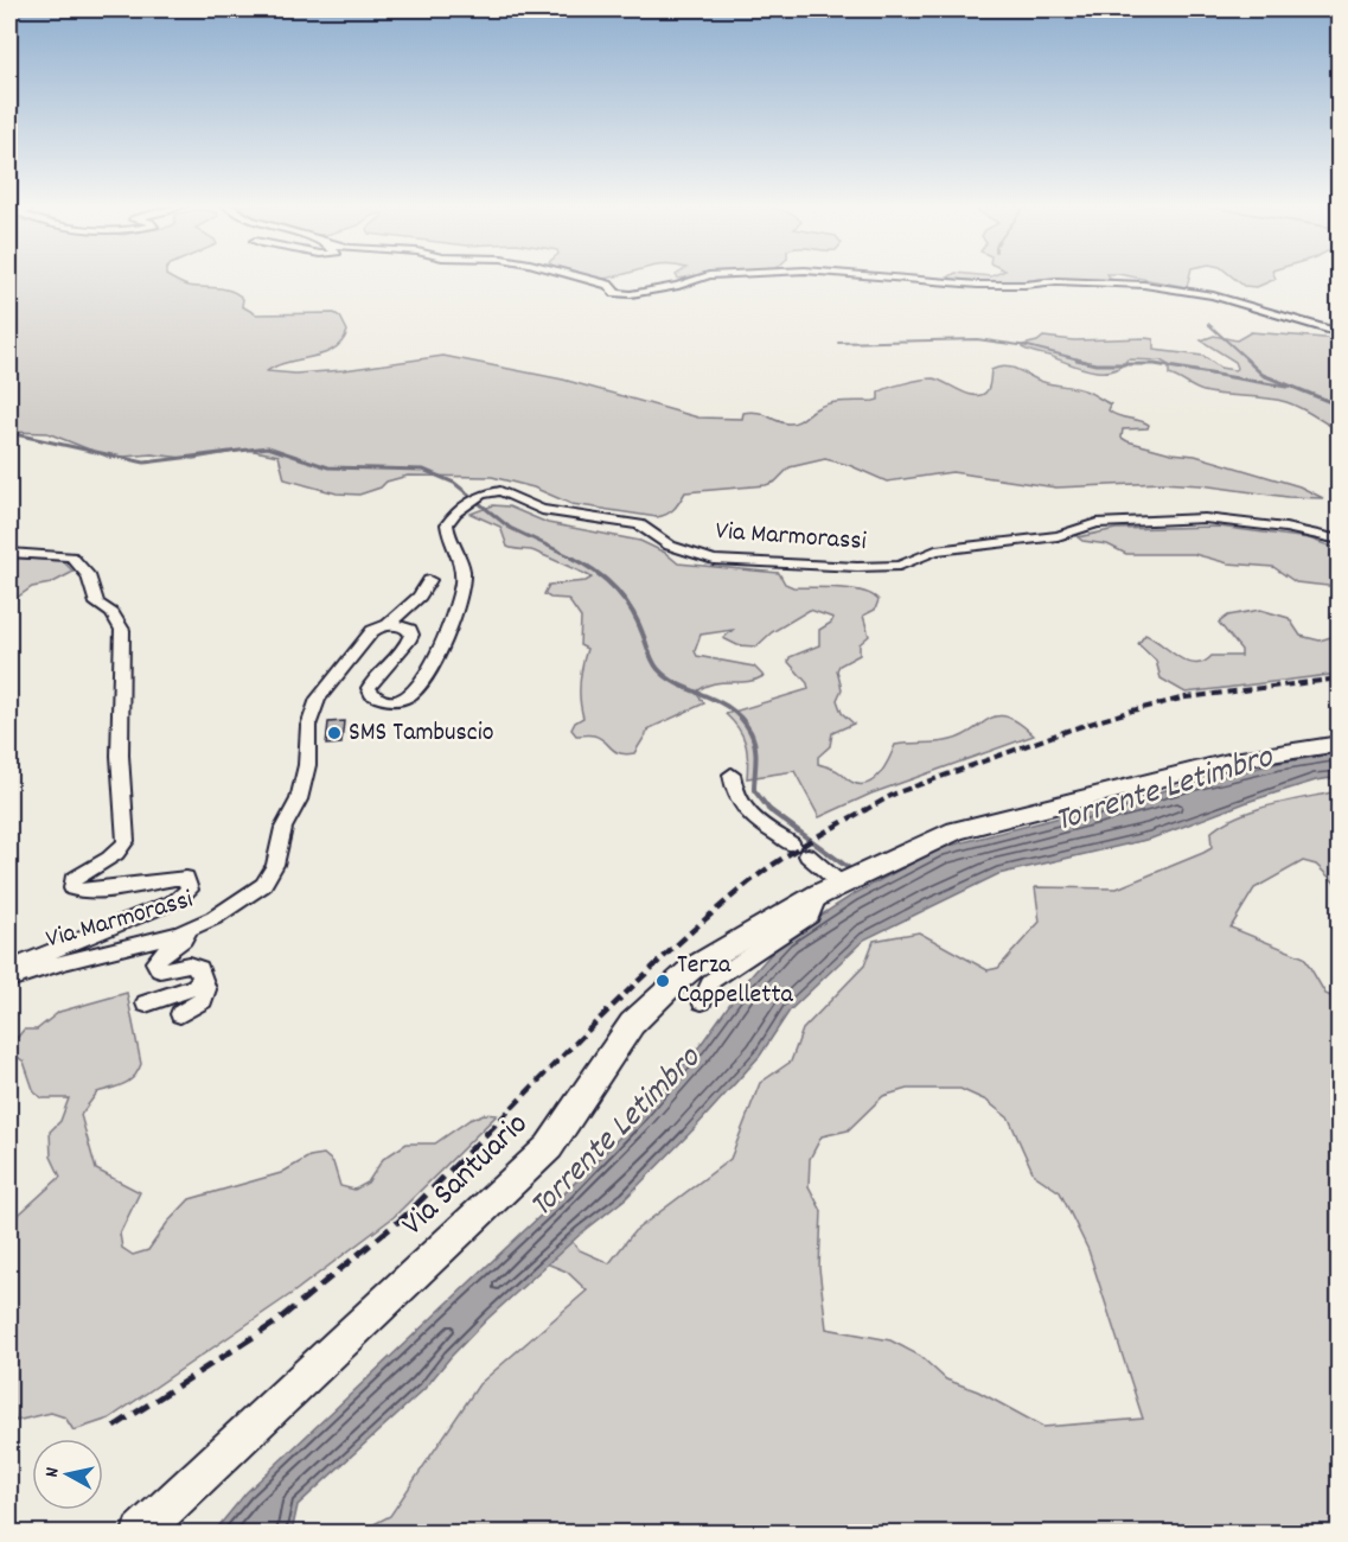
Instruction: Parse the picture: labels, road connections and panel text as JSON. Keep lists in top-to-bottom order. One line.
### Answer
{"streets":{"main road":["Via Santuario"],"street":["Via Marmorassi"]},"water":["Torrente Letimbro"],"places":["SMS Tambuscio","Terza Cappelletta"],"north":"left"}
